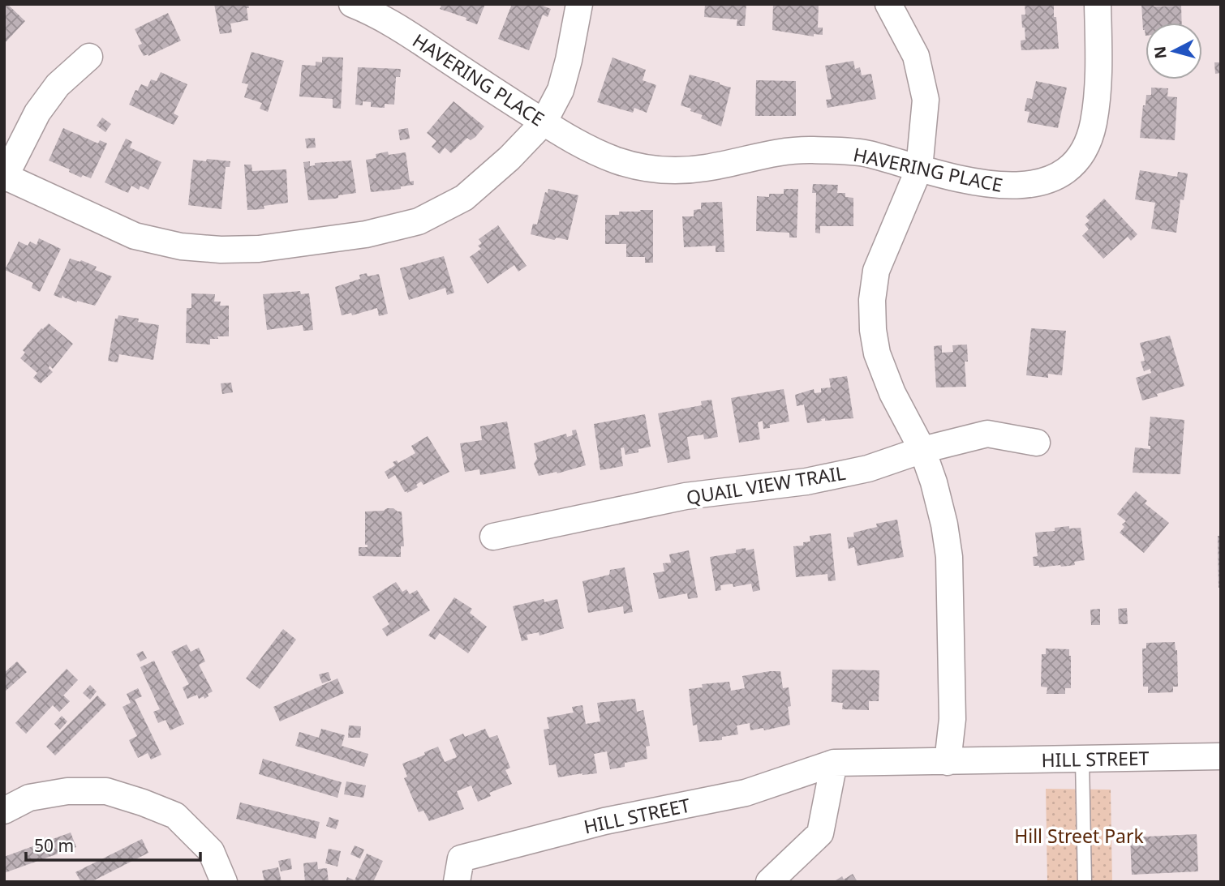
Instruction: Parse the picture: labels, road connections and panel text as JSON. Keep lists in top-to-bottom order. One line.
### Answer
{"streets":{"street":["HAVERING PLACE","QUAIL VIEW TRAIL","HILL STREET"]},"parks":["Hill Street Park"],"scale_bar":"50 m","north":"left"}
